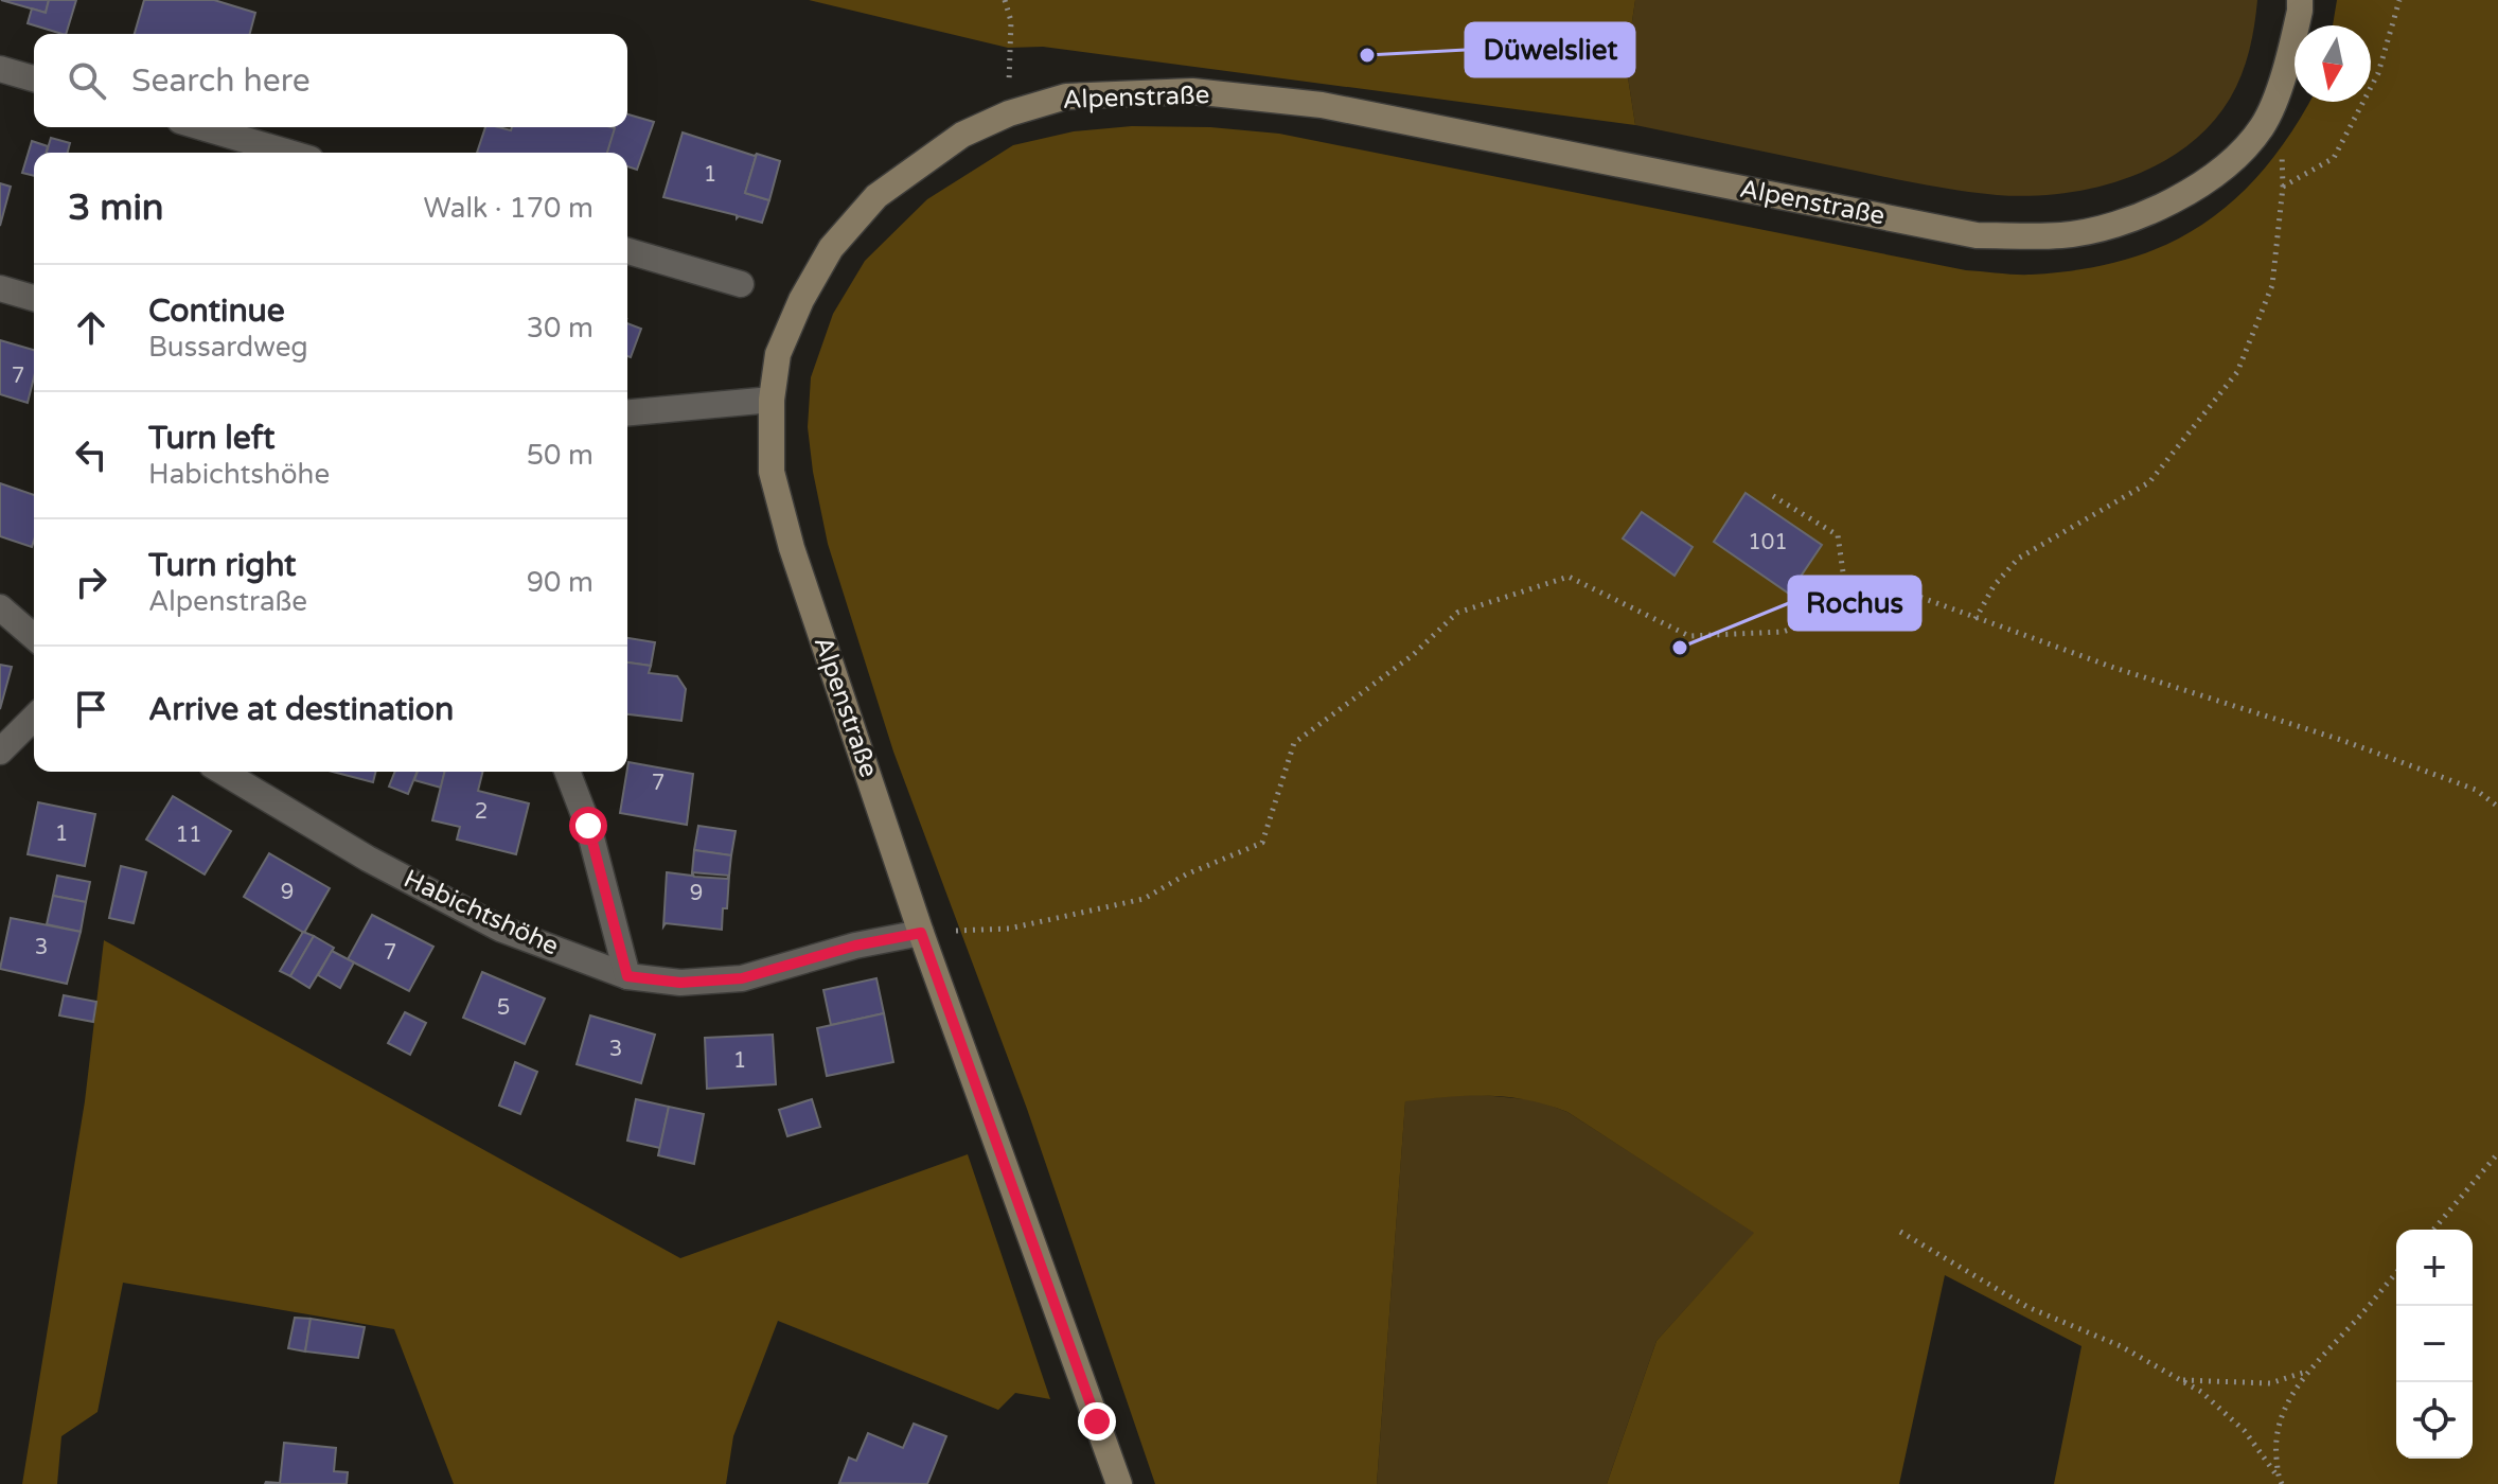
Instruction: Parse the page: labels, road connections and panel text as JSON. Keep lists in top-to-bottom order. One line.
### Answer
{"streets":{"street":["Alpenstraße","Habichtshöhe"]},"crossings":[["Alpenstraße","Habichtshöhe"]],"places":["Düwelsliet","Rochus"],"house_numbers":["1","7","101","7","2","1","11","9","9","3","7","5","3","1"],"north":"bottom","page":{"search":"Search here","heading":["3 min","Walk · 170 m"],"list":[["Continue","Bussardweg","30 m"],["Turn left","Habichtshöhe","50 m"],["Turn right","Alpenstraße","90 m"],"Arrive at destination"],"map_buttons":["+","−"]}}
